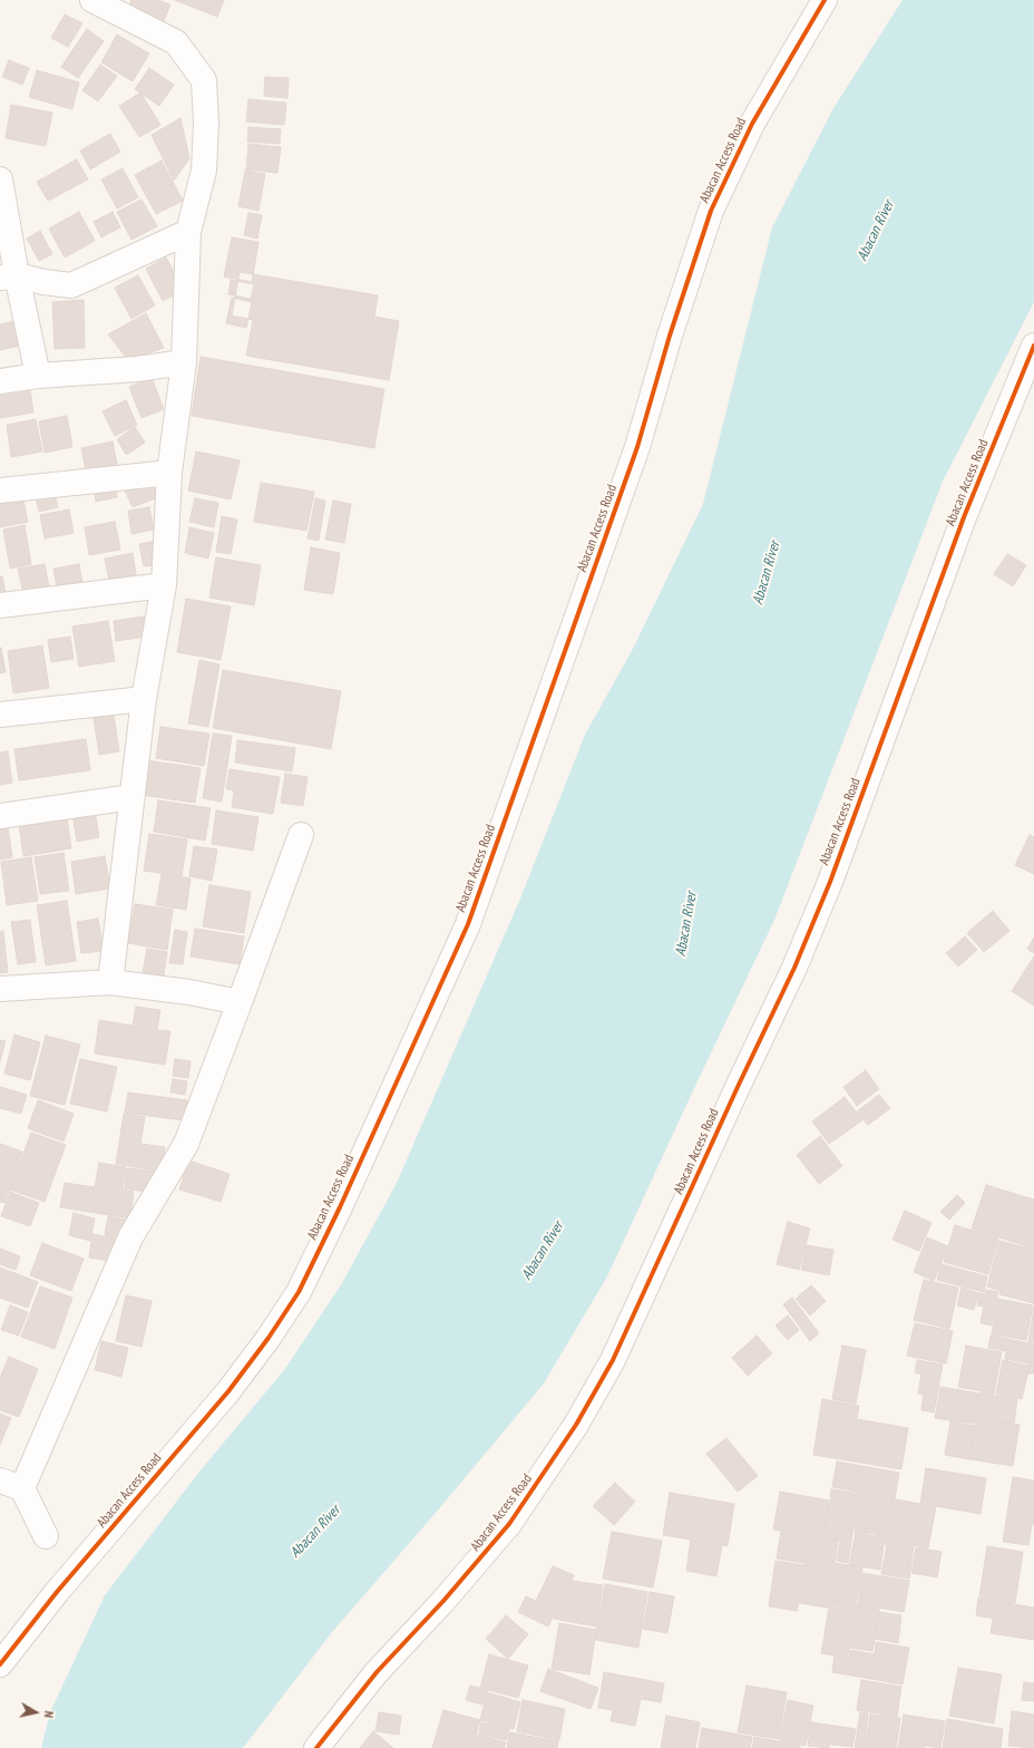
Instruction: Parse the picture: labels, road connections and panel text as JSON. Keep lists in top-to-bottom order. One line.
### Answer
{"streets":{"street":["Abacan Access Road"]},"water":["Abacan River"],"north":"right"}
